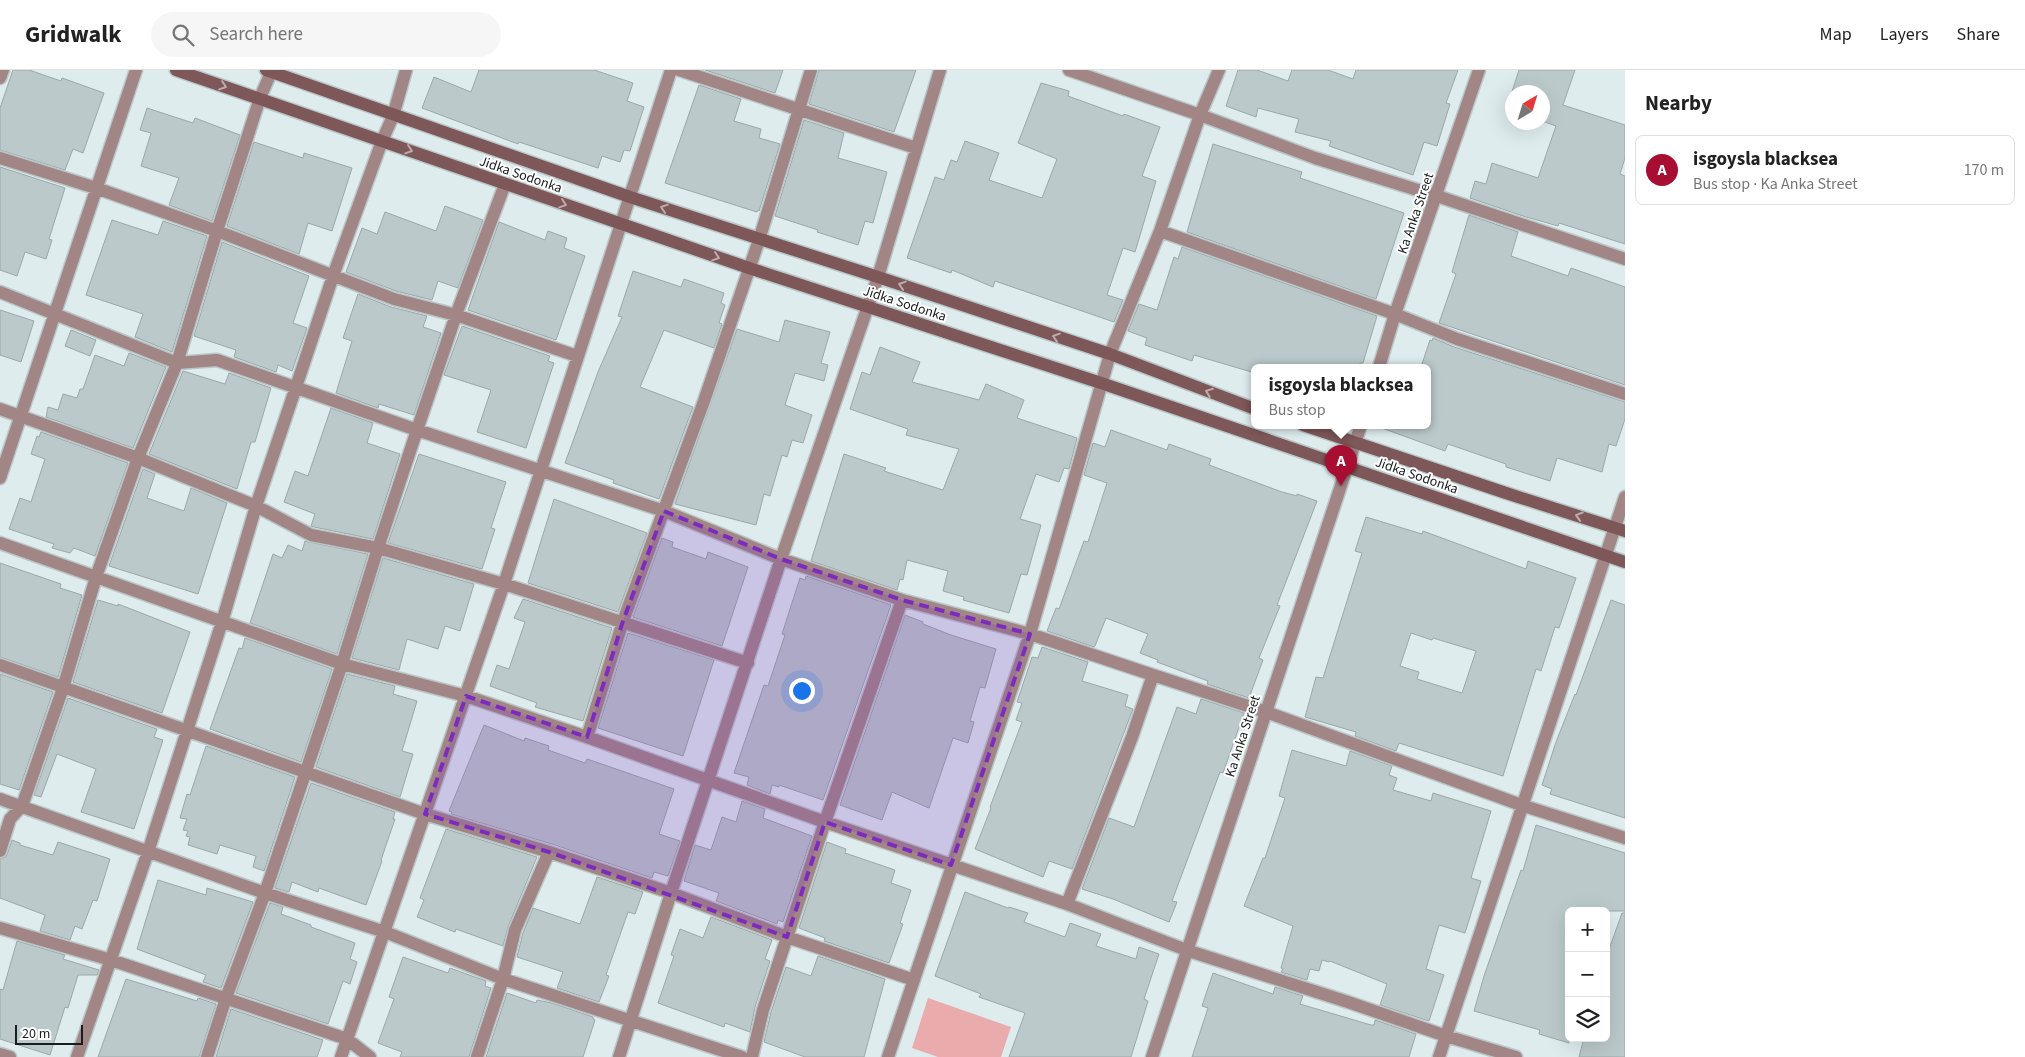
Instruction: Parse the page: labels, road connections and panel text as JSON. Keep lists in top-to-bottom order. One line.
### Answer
{"streets":{"main road":["Jidka Sodonka"],"street":["Ka Anka Street"]},"crossings":[["Jidka Sodonka","Ka Anka Street"]],"scale_bar":"20 m","north":"top right","page":{"header":"Gridwalk","search":"Search here","nav":["Map","Layers","Share"],"heading":"Nearby","list":[{"mark":"A","name":"isgoysla blacksea","note":"Bus stop · Ka Anka Street","value":"170 m"}],"popup":["isgoysla blacksea","Bus stop"],"pins":"A","map_buttons":["+","−"],"scale":"20 m"}}
